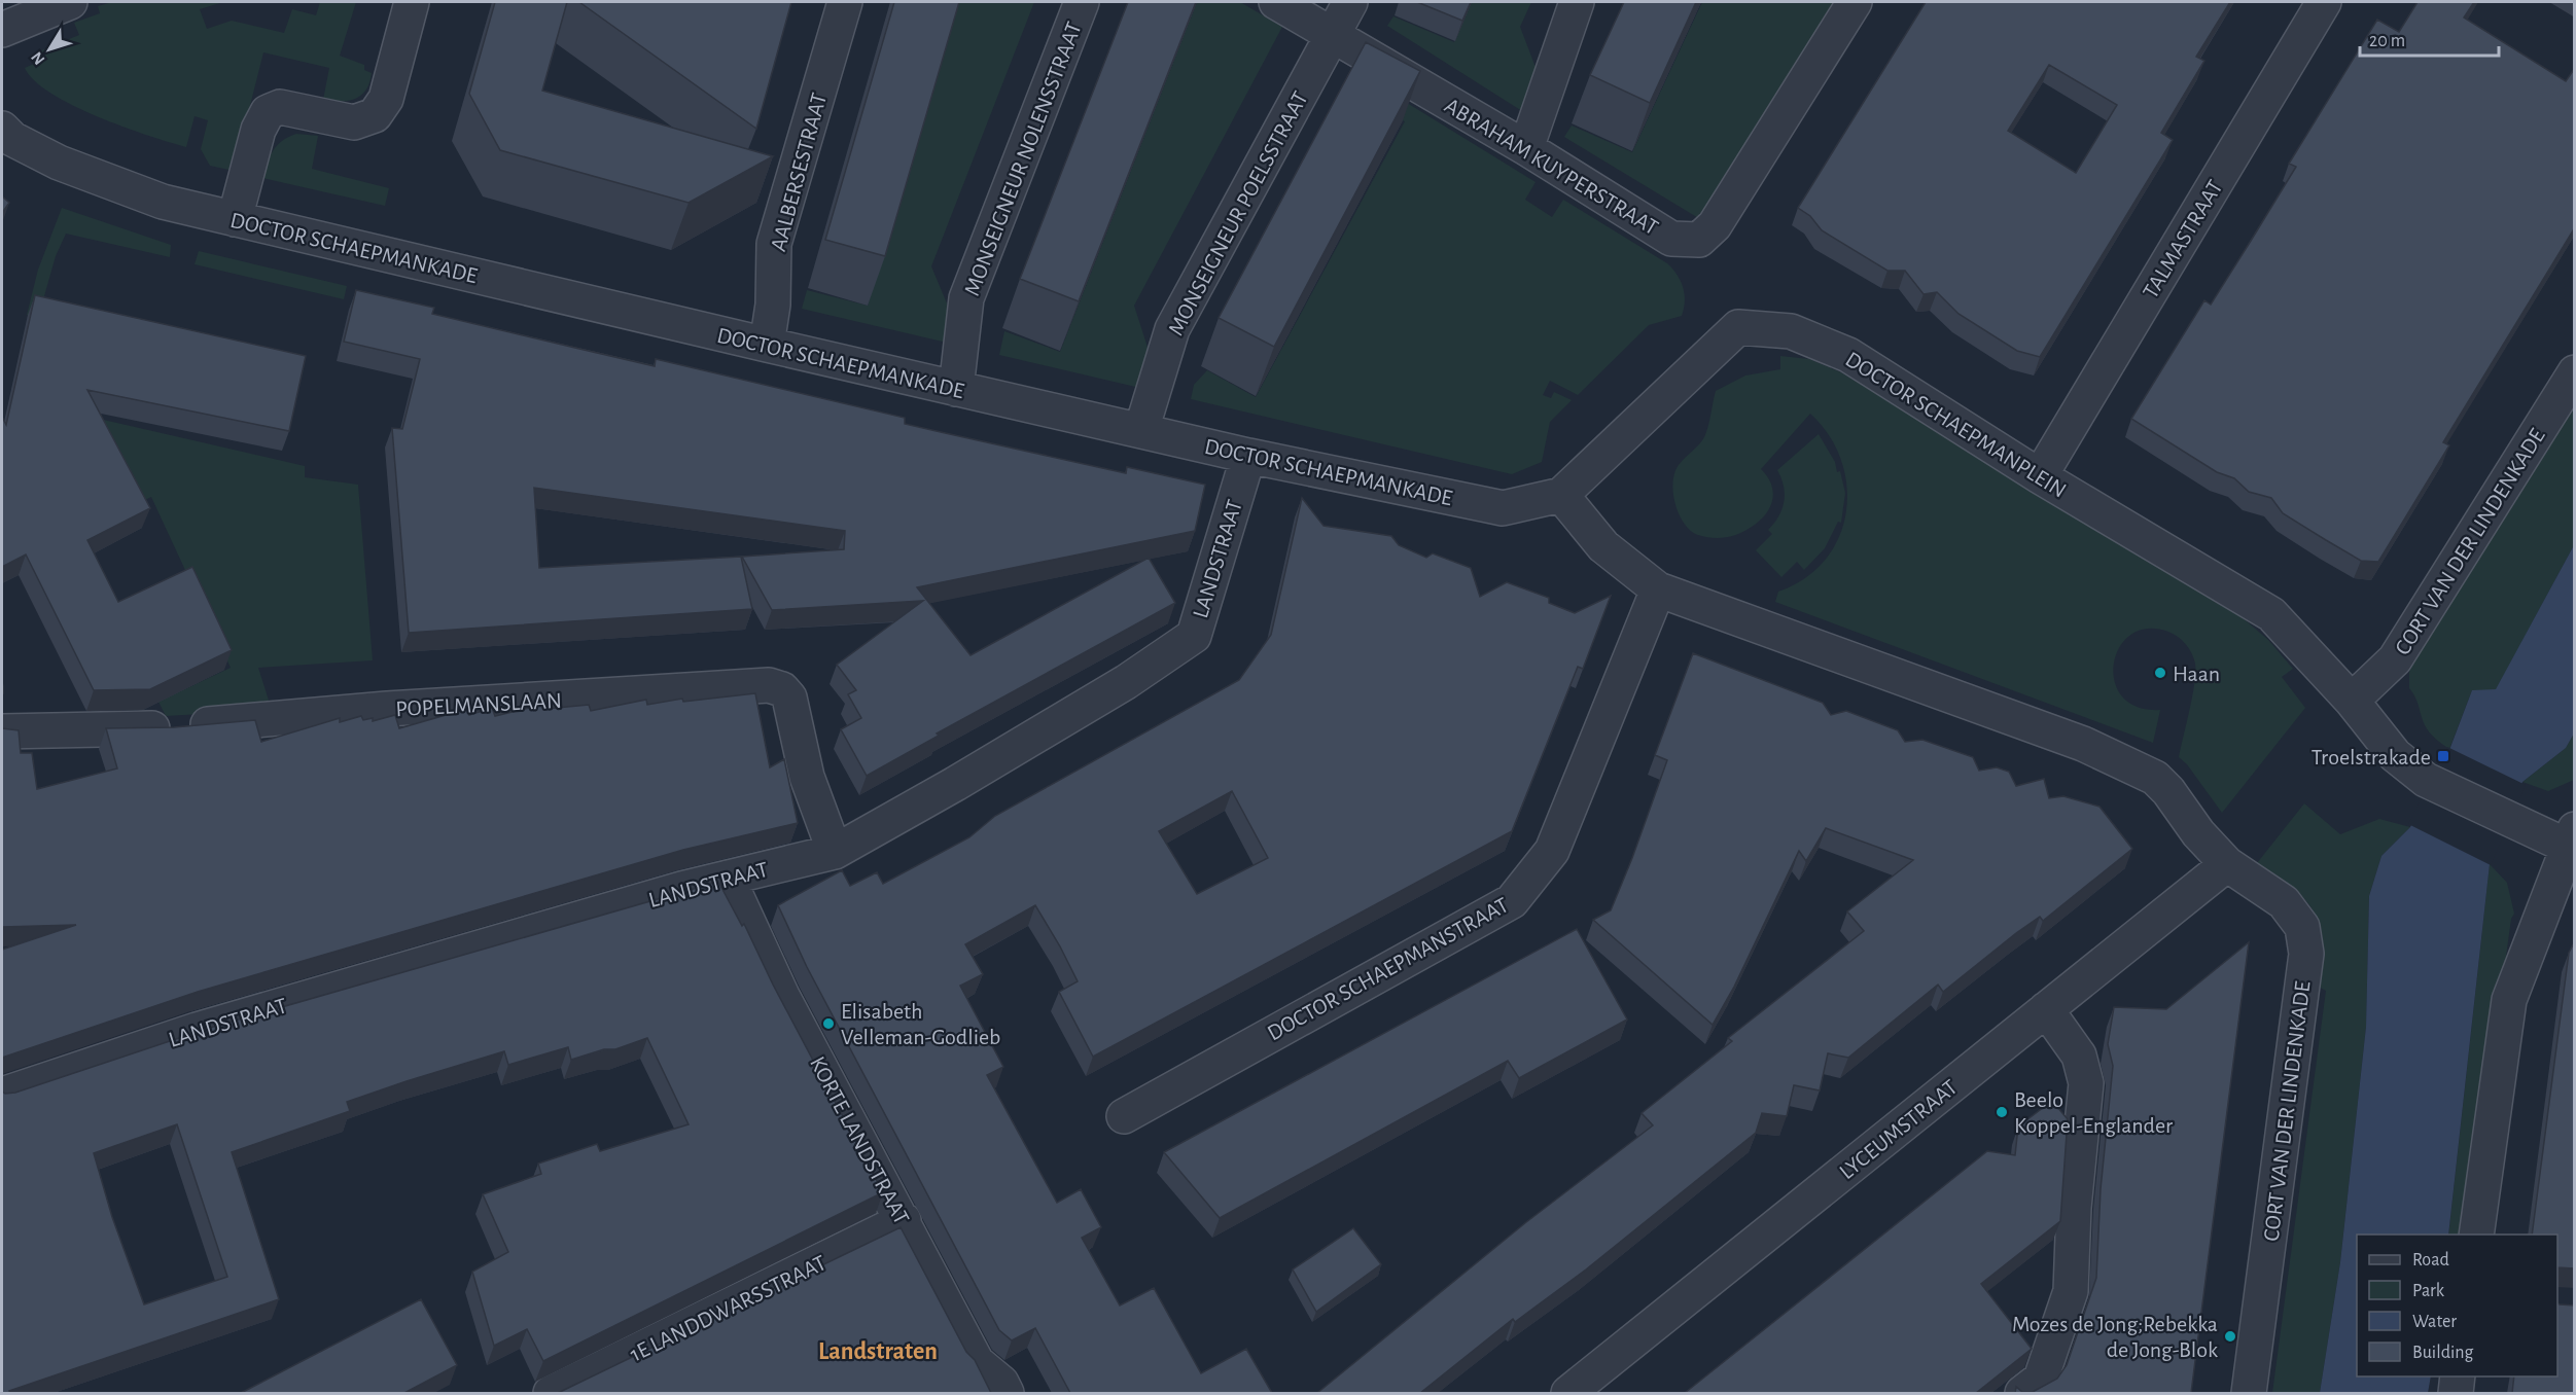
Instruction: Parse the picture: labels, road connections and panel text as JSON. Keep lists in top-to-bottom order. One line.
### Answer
{"streets":{"street":["MONSEIGNEUR NOLENSSTRAAT","ABRAHAM KUYPERSTRAAT","AALBERSESTRAAT","MONSEIGNEUR POELSSTRAAT","TALMASTRAAT","DOCTOR SCHAEPMANKADE","DOCTOR SCHAEPMANPLEIN","CORT VAN DER LINDENKADE","LANDSTRAAT","POPELMANSLAAN","DOCTOR SCHAEPMANSTRAAT","LYCEUMSTRAAT","KORTE LANDSTRAAT","1E LANDDWARSSTRAAT"]},"crossings":[["MONSEIGNEUR NOLENSSTRAAT","DOCTOR SCHAEPMANKADE"],["ABRAHAM KUYPERSTRAAT","MONSEIGNEUR POELSSTRAAT"],["AALBERSESTRAAT","DOCTOR SCHAEPMANKADE"],["MONSEIGNEUR POELSSTRAAT","DOCTOR SCHAEPMANKADE"],["TALMASTRAAT","DOCTOR SCHAEPMANPLEIN"],["DOCTOR SCHAEPMANKADE","DOCTOR SCHAEPMANPLEIN"],["DOCTOR SCHAEPMANKADE","LANDSTRAAT"],["DOCTOR SCHAEPMANPLEIN","CORT VAN DER LINDENKADE"],["CORT VAN DER LINDENKADE","LYCEUMSTRAAT"],["LANDSTRAAT","POPELMANSLAAN"],["LANDSTRAAT","KORTE LANDSTRAAT"],["KORTE LANDSTRAAT","1E LANDDWARSSTRAAT"]],"districts":["Landstraten"],"places":{"other":["Haan","Elisabeth Velleman-Godlieb","Beelo Koppel-Englander","Mozes de Jong;Rebekka de Jong-Blok"],"transit":["Troelstrakade"]},"legend":["Road","Park","Water","Building"],"scale_bar":"20 m","north":"bottom left"}
